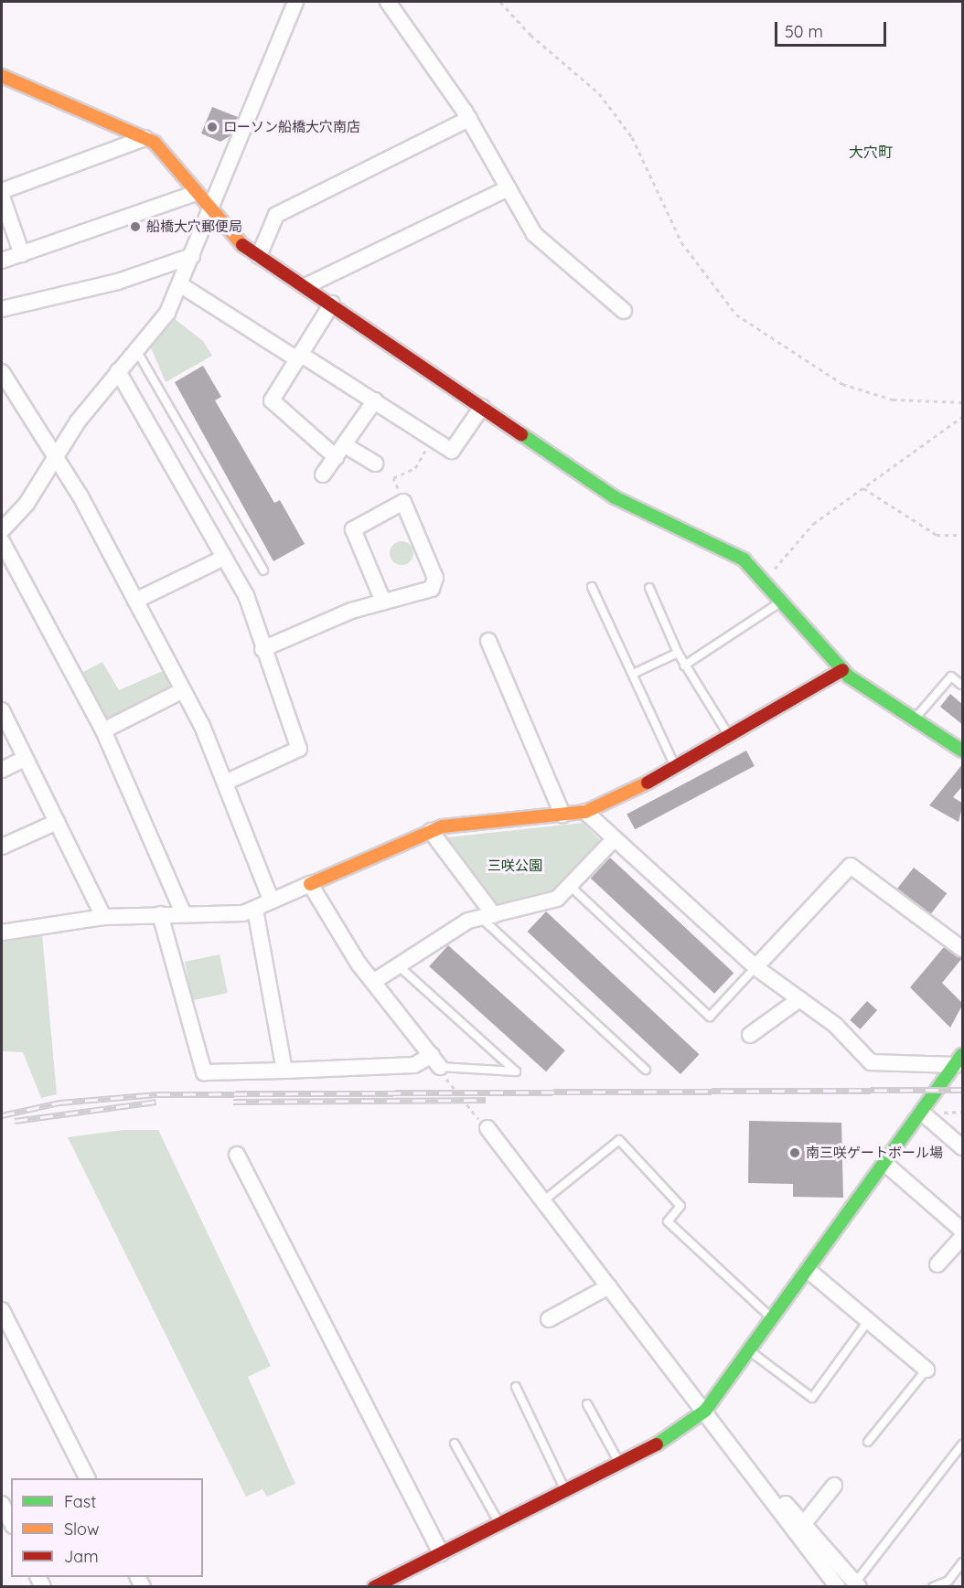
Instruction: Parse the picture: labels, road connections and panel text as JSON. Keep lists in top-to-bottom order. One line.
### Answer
{"districts":["大穴町"],"parks":["三咲公園"],"places":["ローソン船橋大穴南店","船橋大穴郵便局","南三咲ゲートボール場"],"legend":["Fast","Slow","Jam"],"scale_bar":"50 m"}
